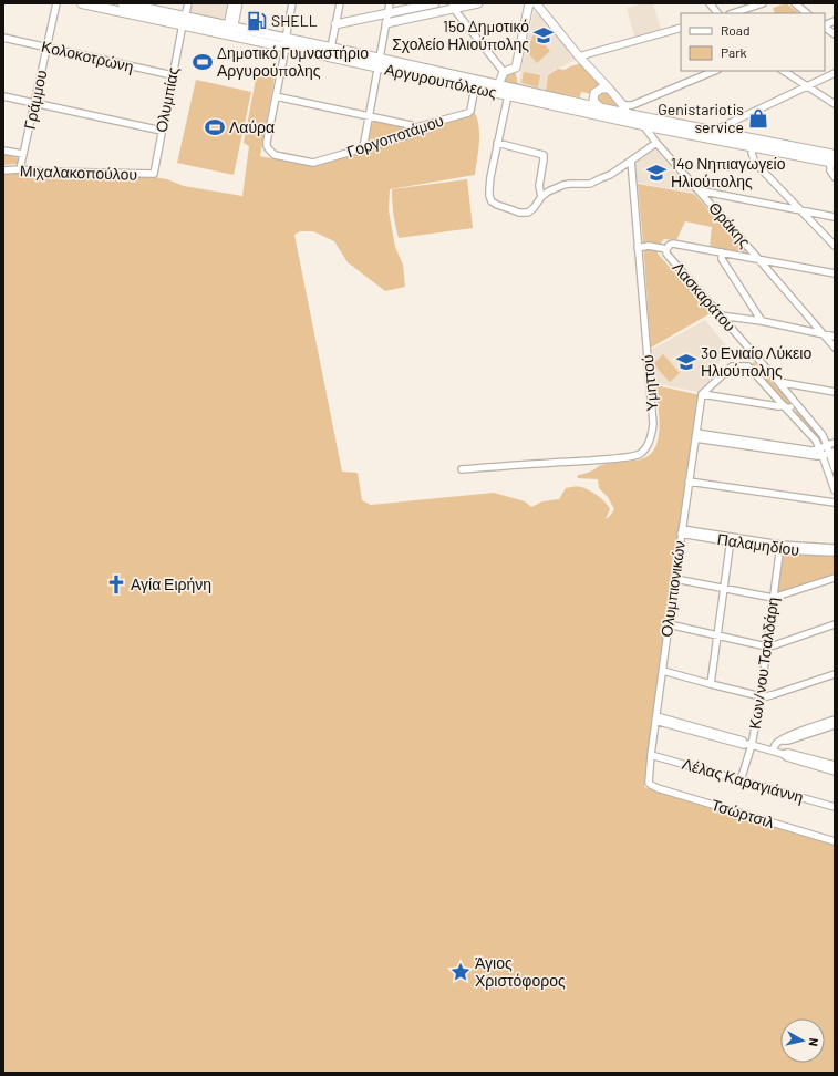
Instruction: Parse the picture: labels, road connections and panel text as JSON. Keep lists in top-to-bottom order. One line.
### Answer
{"streets":{"main road":["Αργυρουπόλεως"],"street":["Κολοκοτρώνη","Γράμμου","Ολυμπίας","Γοργοποτάμου","Μιχαλακοπούλου","Θράκης","Λασκαράτου","Υμηττού","Παλαμηδίου","Ολυμπιονικών","Κων/νου Τσαλδάρη","Λέλας Καραγιάννη","Τσώρτσιλ"]},"crossings":[["Κολοκοτρώνη","Γράμμου"],["Κολοκοτρώνη","Ολυμπίας"],["Αργυρουπόλεως","Ολυμπίας"],["Αργυρουπόλεως","Θράκης"],["Γράμμου","Μιχαλακοπούλου"],["Ολυμπίας","Μιχαλακοπούλου"],["Παλαμηδίου","Ολυμπιονικών"],["Παλαμηδίου","Κων/νου Τσαλδάρη"],["Ολυμπιονικών","Λέλας Καραγιάννη"],["Ολυμπιονικών","Τσώρτσιλ"],["Κων/νου Τσαλδάρη","Λέλας Καραγιάννη"]],"places":{"fuel station":["SHELL"],"school or university":["15ο Δημοτικό Σχολείο Ηλιούπολης","14ο Νηπιαγωγείο Ηλιούπολης","3ο Ενιαίο Λύκειο Ηλιούπολης"],"sports":["Δημοτικό Γυμναστήριο Αργυρούπολης","Λαύρα"],"shop":["Genistariotis service"],"church":["Αγία Ειρήνη"],"place":["Άγιος Χριστόφορος"]},"legend":["Road","Park"],"north":"right"}
